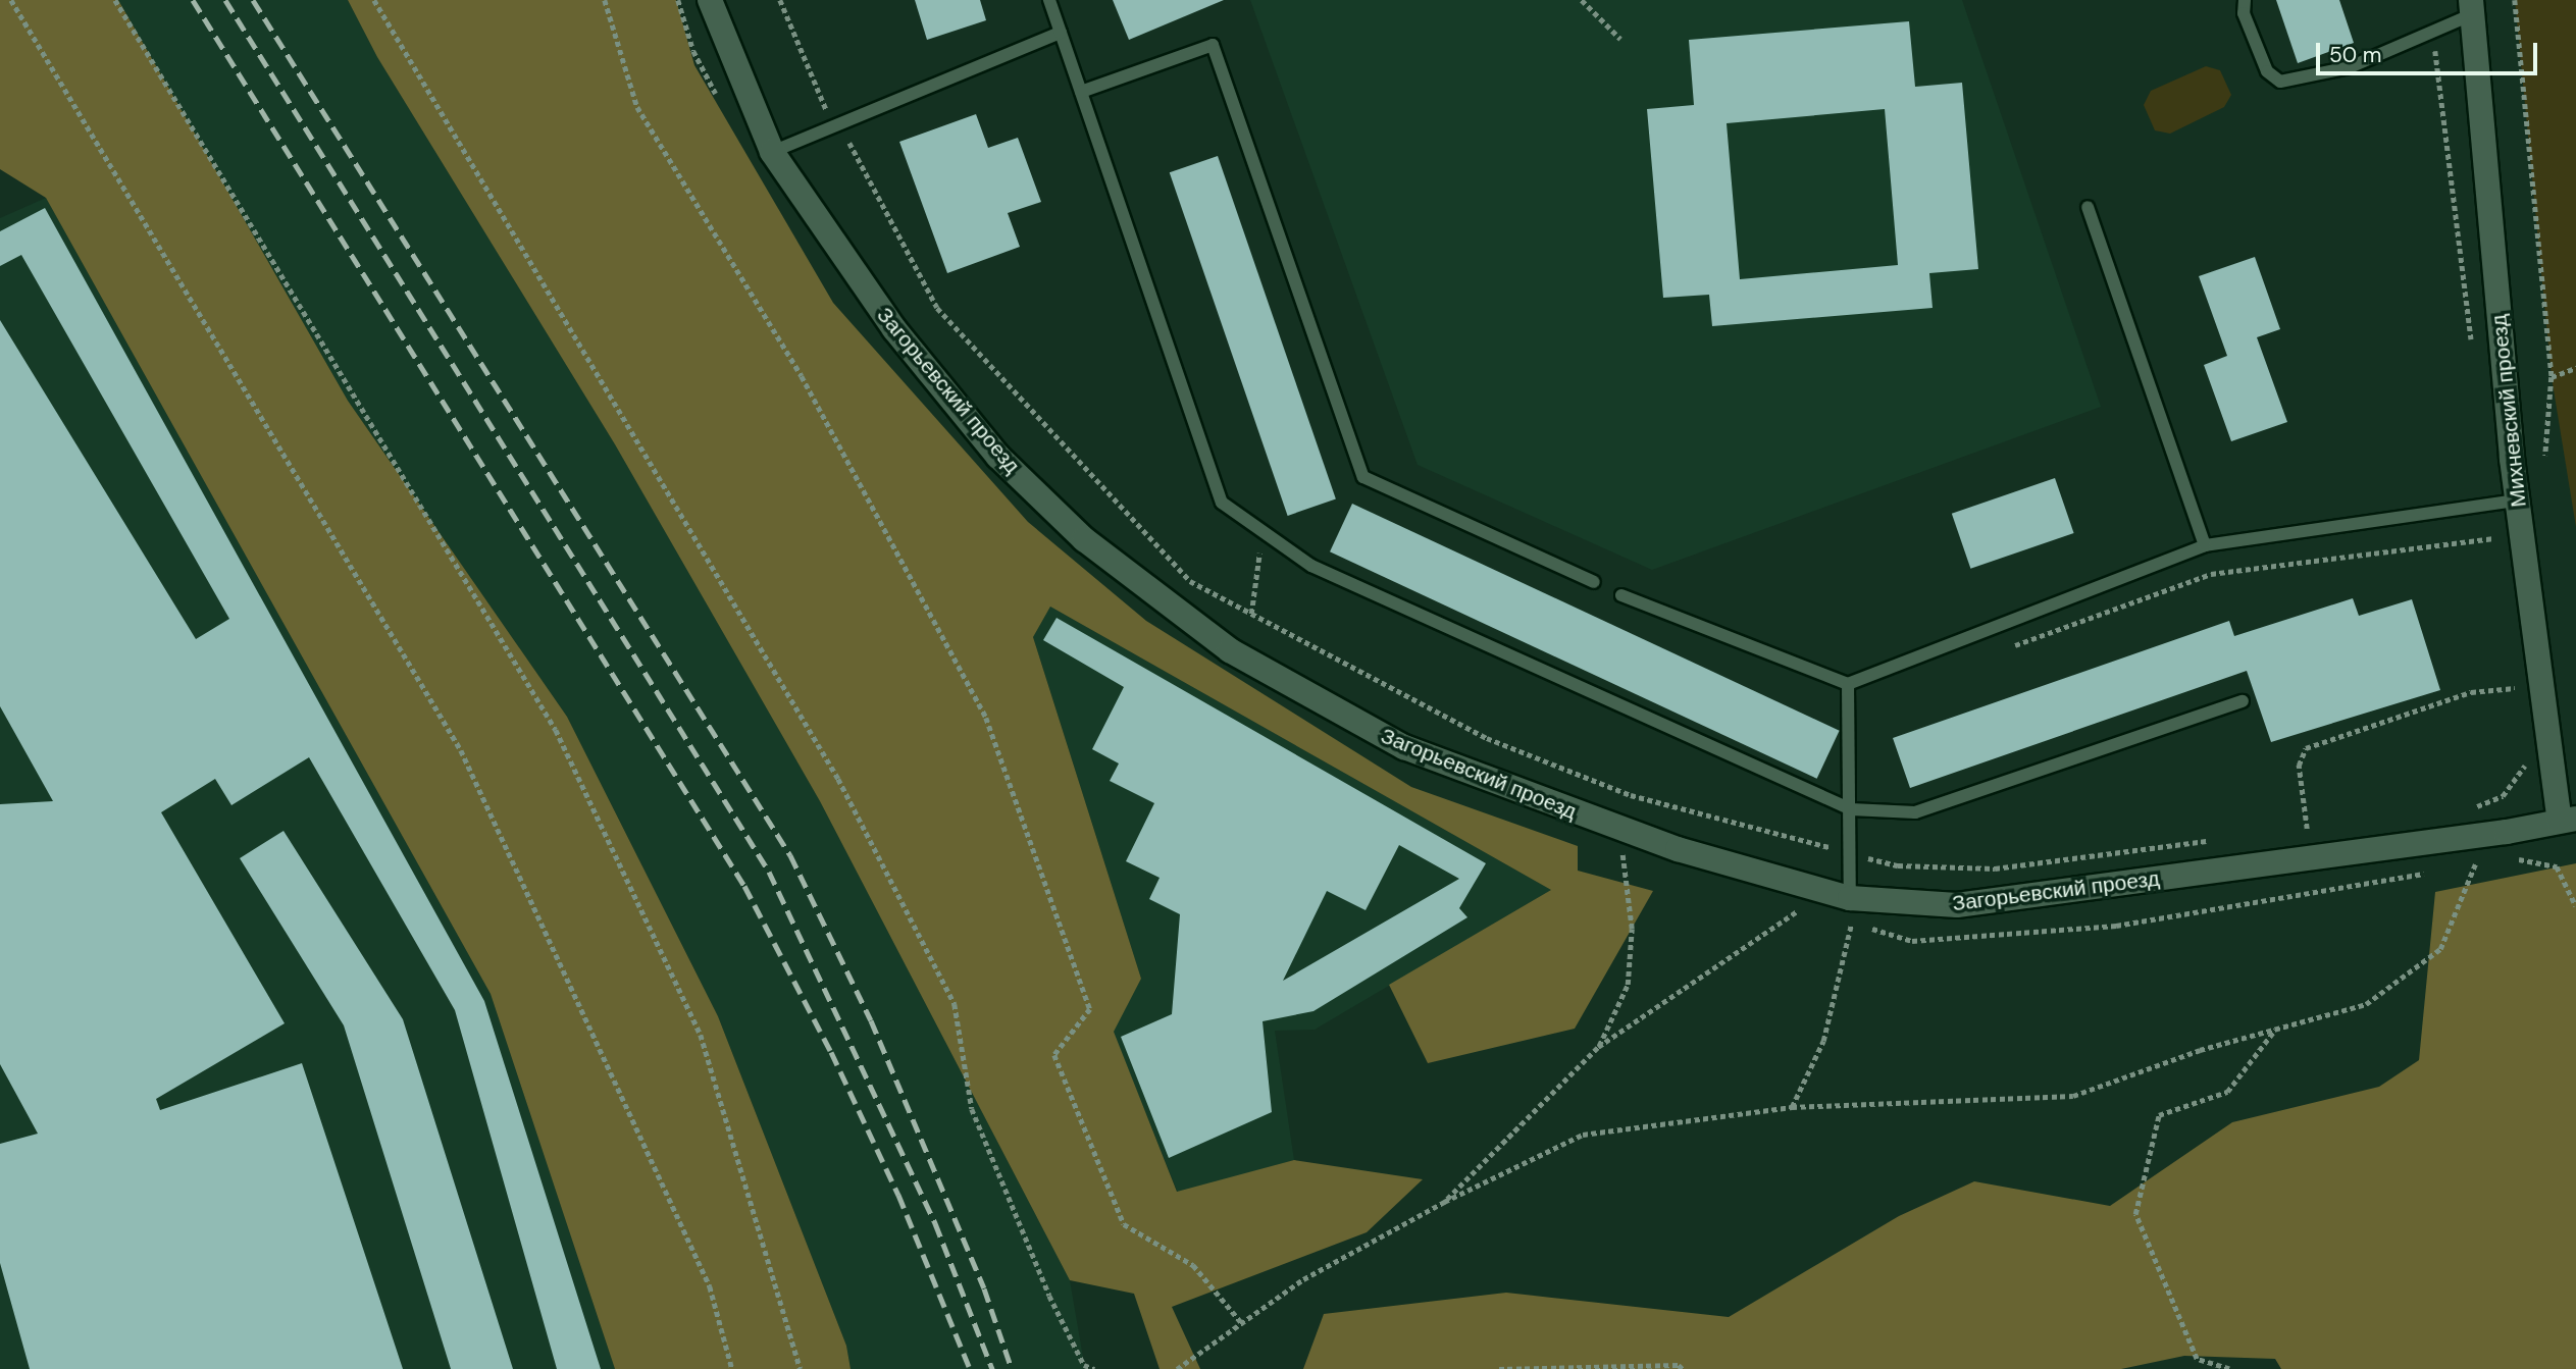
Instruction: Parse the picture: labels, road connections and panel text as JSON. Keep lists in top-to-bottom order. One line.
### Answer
{"streets":{"street":["Загорьевский проезд","Михневский проезд"]},"crossings":[["Загорьевский проезд","Михневский проезд"]],"scale_bar":"50 m"}
